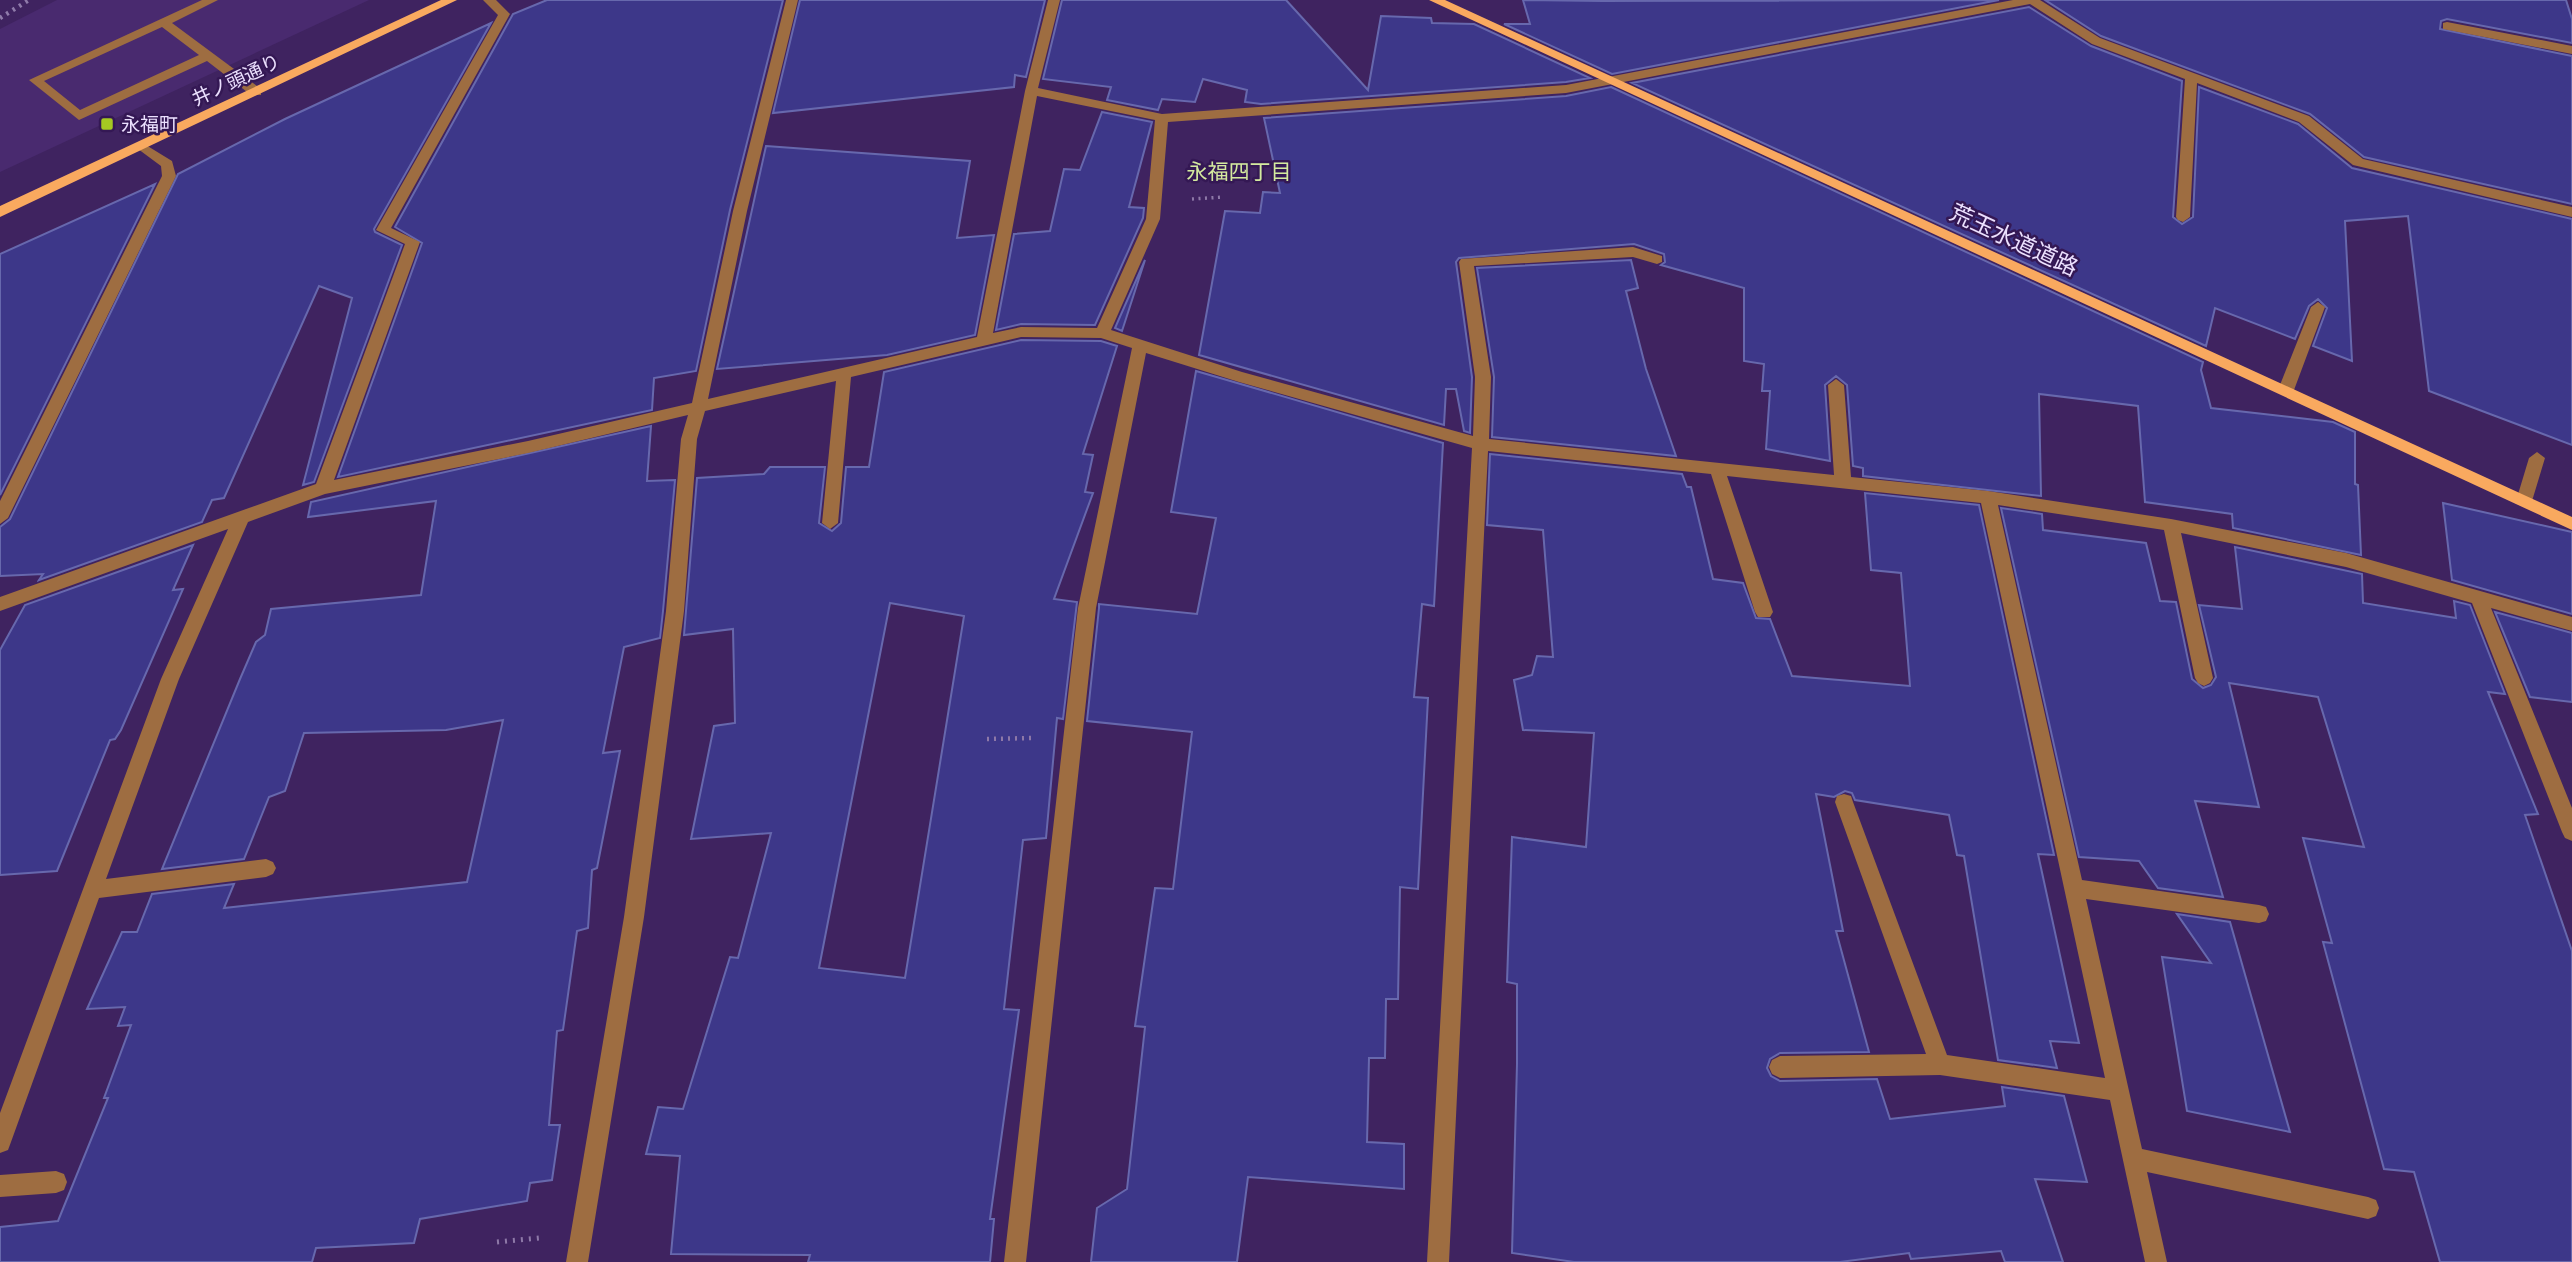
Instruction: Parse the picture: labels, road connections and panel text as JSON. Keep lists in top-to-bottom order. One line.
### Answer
{"streets":{"main road":["井ノ頭通り","荒玉水道道路"]},"districts":["永福四丁目"],"places":{"transit":["永福町"]}}
